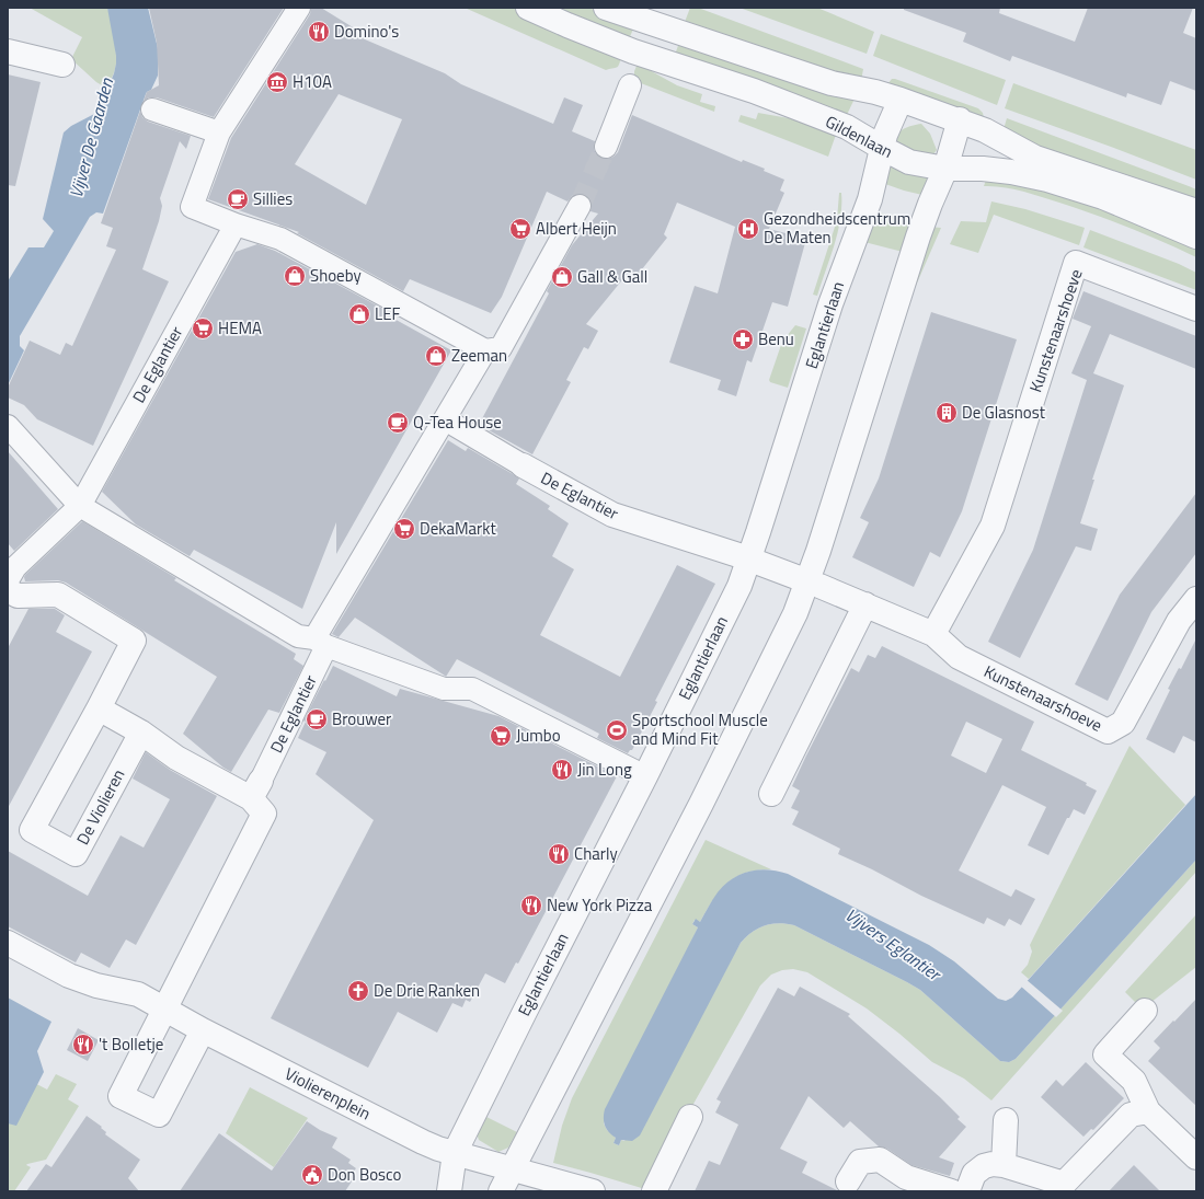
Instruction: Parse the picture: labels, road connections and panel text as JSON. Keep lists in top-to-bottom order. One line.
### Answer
{"streets":{"street":["Gildenlaan","Eglantierlaan","Kunstenaarshoeve","De Eglantier","De Violieren","Violierenplein"]},"crossings":[["Gildenlaan","Eglantierlaan"],["Eglantierlaan","De Eglantier"],["Eglantierlaan","Violierenplein"],["Kunstenaarshoeve","De Eglantier"],["De Eglantier","De Violieren"]],"water":["Vijver De Gaarden","Vijvers Eglantier"],"places":{"restaurant":["Domino's","Jin Long","Charly","New York Pizza","'t Bolletje"],"museum":["H10A"],"cafe":["Sillies","Q-Tea House","Brouwer"],"supermarket":["Albert Heijn","HEMA","DekaMarkt","Jumbo"],"hospital":["Gezondheidscentrum De Maten"],"shop":["Shoeby","Gall & Gall","LEF","Zeeman"],"pharmacy":["Benu"],"building":["De Glasnost"],"sports":["Sportschool Muscle and Mind Fit"],"church":["De Drie Ranken"],"public building":["Don Bosco"]}}
